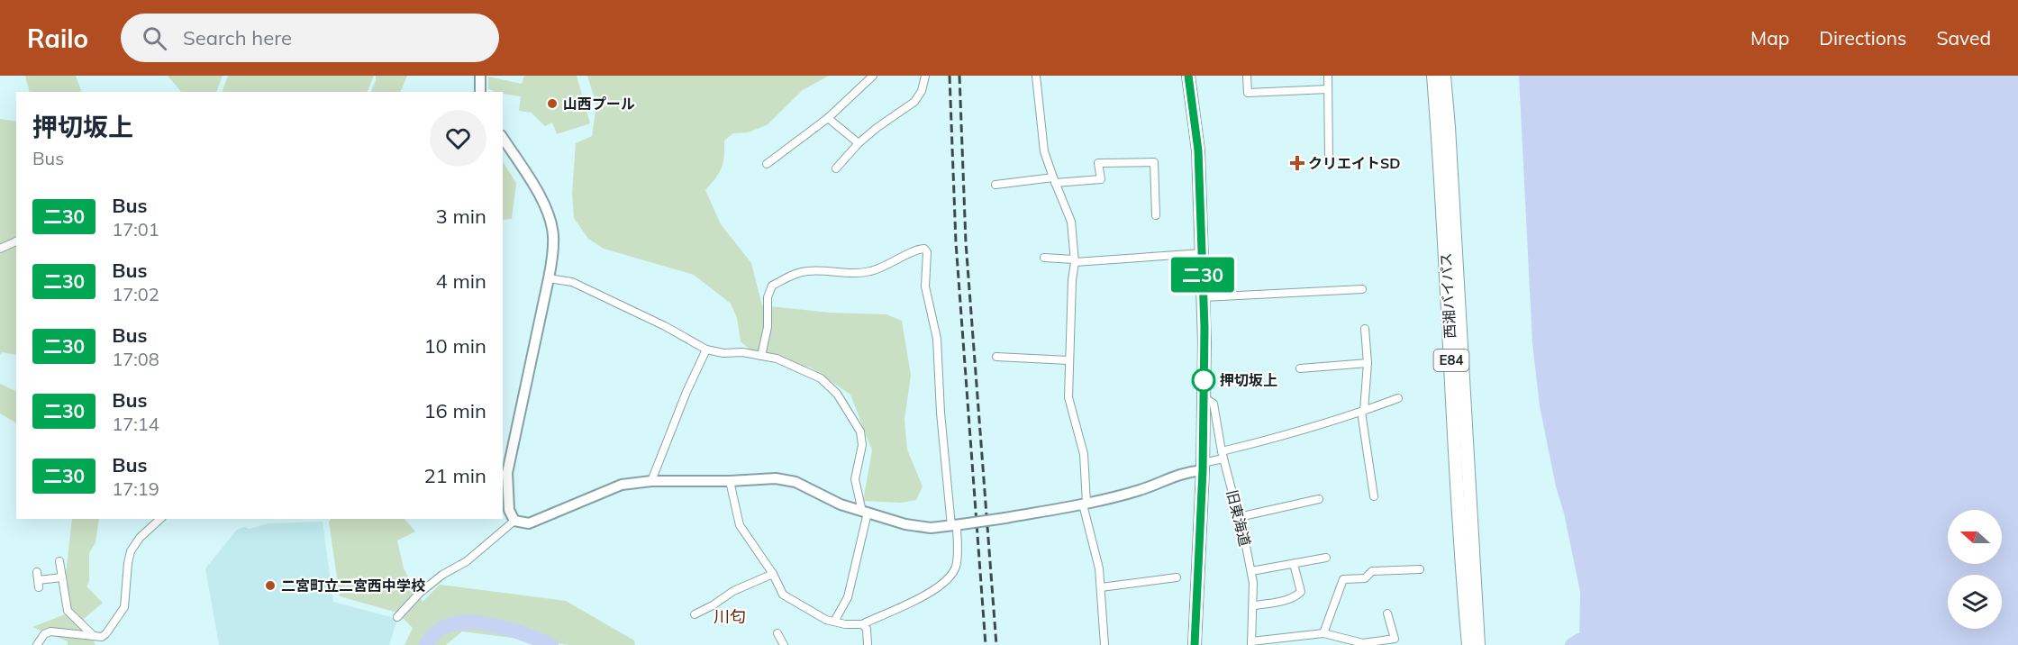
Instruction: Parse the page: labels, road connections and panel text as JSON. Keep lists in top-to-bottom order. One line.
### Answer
{"streets":{"highway":["西湘バイパス","E84"],"street":["旧東海道"]},"districts":["川匂"],"places":{"other":["山西プール","押切坂上","二宮町立二宮西中学校"],"health":["クリエイトSD"]},"lines":["bus line 二30"],"north":"left","page":{"header":"Railo","search":"Search here","nav":["Map","Directions","Saved"],"on_map":"二30","heading":["押切坂上","Bus"],"list":[{"mark":"二30","name":"Bus","note":"17:01","value":"3 min"},{"mark":"二30","name":"Bus","note":"17:02","value":"4 min"},{"mark":"二30","name":"Bus","note":"17:08","value":"10 min"},{"mark":"二30","name":"Bus","note":"17:14","value":"16 min"},{"mark":"二30","name":"Bus","note":"17:19","value":"21 min"}]}}
